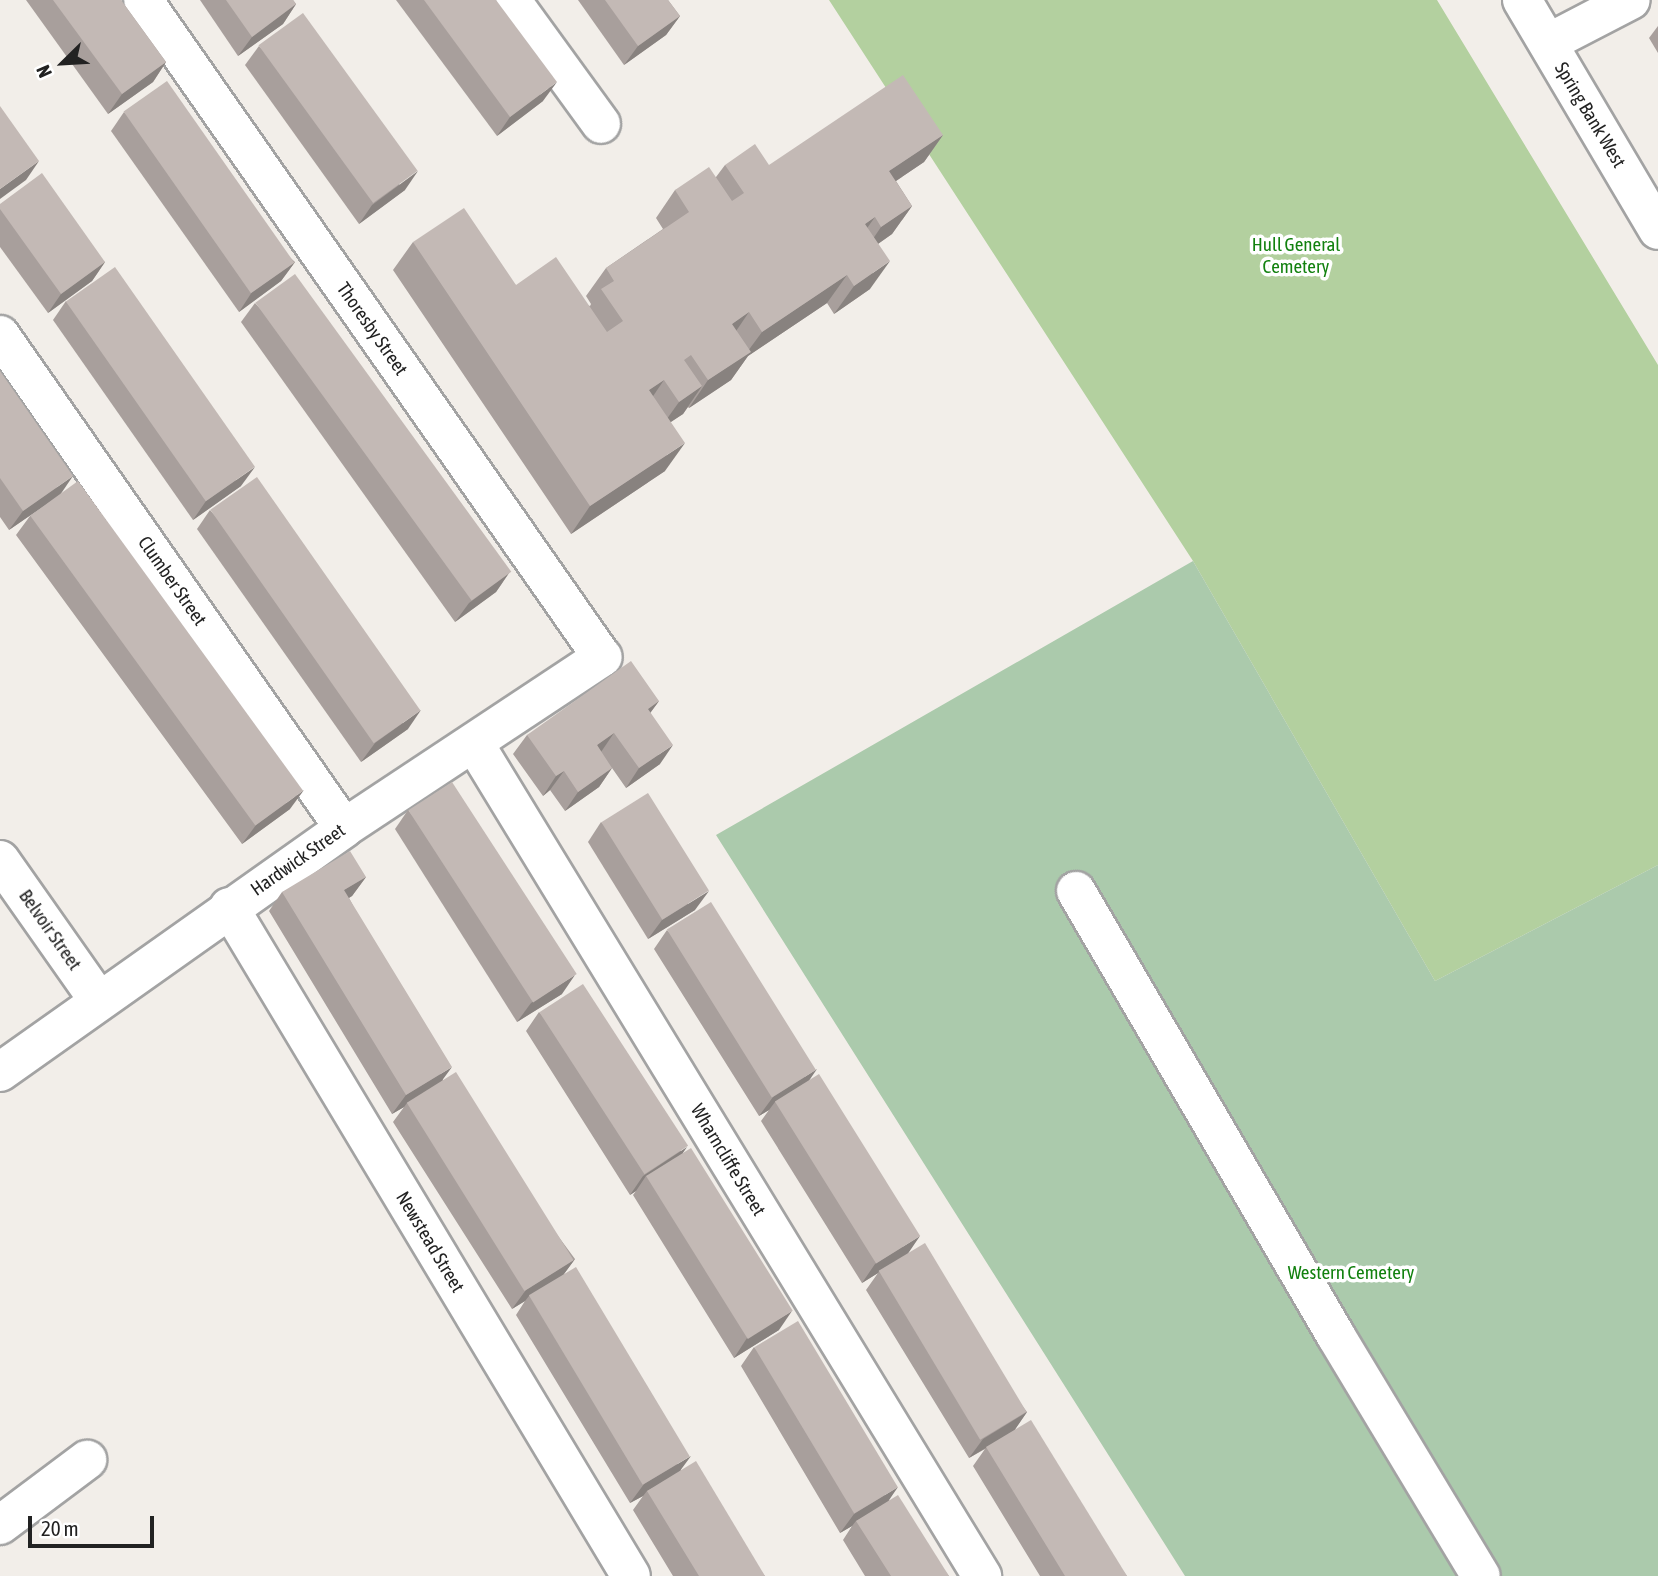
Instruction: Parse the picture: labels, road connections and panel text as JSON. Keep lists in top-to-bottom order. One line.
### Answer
{"streets":{"street":["Spring Bank West","Thoresby Street","Clumber Street","Hardwick Street","Belvoir Street","Wharncliffe Street","Newstead Street"]},"crossings":[["Thoresby Street","Hardwick Street"],["Clumber Street","Hardwick Street"],["Hardwick Street","Belvoir Street"],["Hardwick Street","Wharncliffe Street"],["Hardwick Street","Newstead Street"]],"parks":["Hull General Cemetery","Western Cemetery"],"scale_bar":"20 m","north":"bottom left"}
